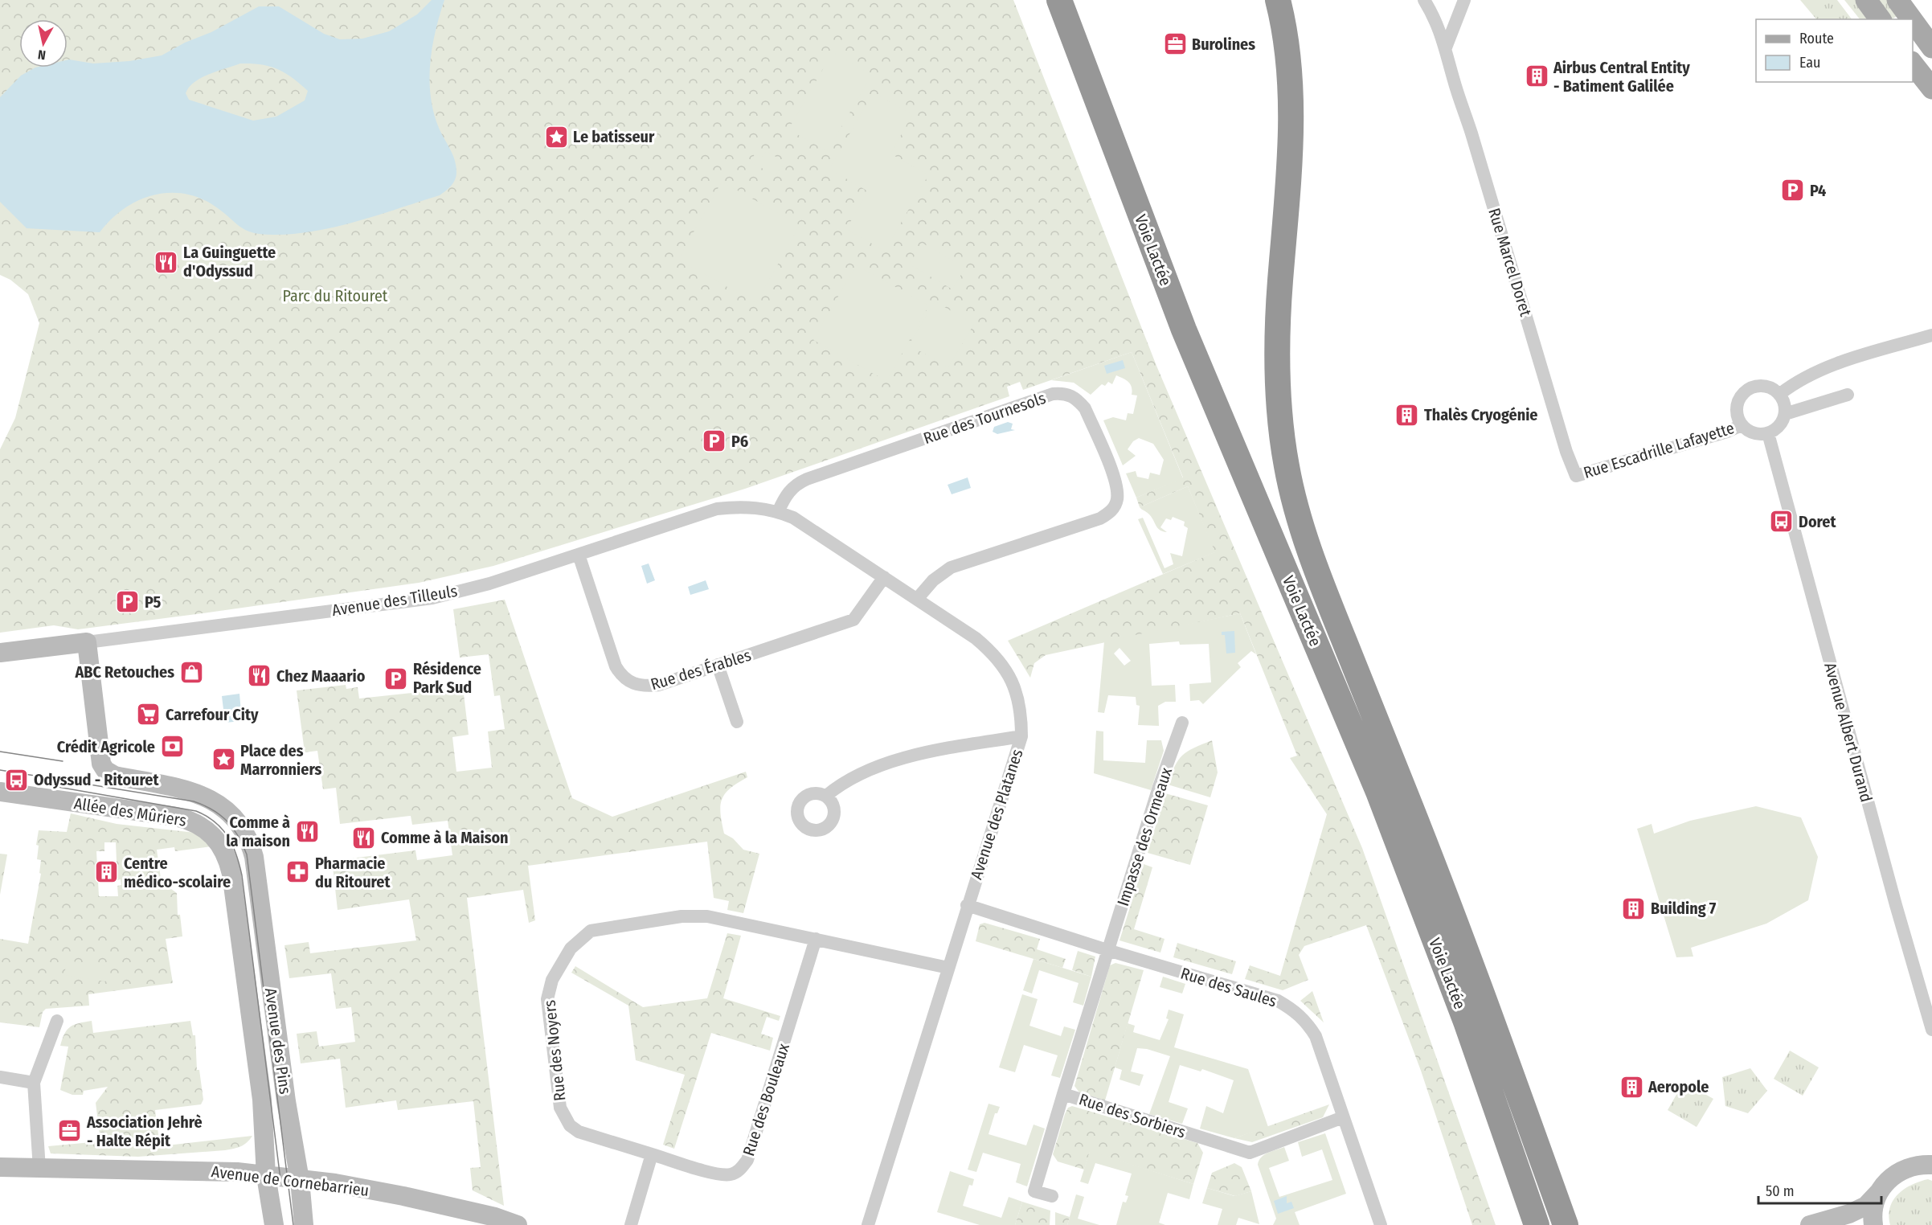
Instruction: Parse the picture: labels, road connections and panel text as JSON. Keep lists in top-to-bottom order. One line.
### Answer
{"streets":{"highway":["Voie Lactée"],"street":["Rue Marcel Doret","Rue des Tournesols","Rue Escadrille Lafayette","Avenue des Tilleuls","Rue des Érables","Avenue Albert Durand","Allée des Mûriers","Avenue des Platanes","Impasse des Ormeaux","Rue des Saules","Avenue des Pins","Rue des Noyers","Rue des Bouleaux","Rue des Sorbiers","Avenue de Cornebarrieu"]},"crossings":[["Rue Marcel Doret","Rue Escadrille Lafayette"],["Rue des Tournesols","Avenue des Tilleuls"],["Rue des Tournesols","Avenue des Platanes"],["Rue Escadrille Lafayette","Avenue Albert Durand"],["Avenue des Tilleuls","Rue des Érables"],["Avenue des Tilleuls","Allée des Mûriers"],["Avenue des Tilleuls","Avenue des Platanes"],["Rue des Érables","Avenue des Platanes"],["Allée des Mûriers","Avenue des Pins"],["Avenue des Platanes","Rue des Saules"],["Avenue des Platanes","Rue des Noyers"],["Impasse des Ormeaux","Rue des Saules"],["Impasse des Ormeaux","Rue des Sorbiers"],["Rue des Saules","Rue des Sorbiers"],["Avenue des Pins","Avenue de Cornebarrieu"],["Rue des Noyers","Rue des Bouleaux"]],"parks":["Parc du Ritouret"],"places":{"office":["Burolines","Association Jehrè - Halte Répit"],"building":["Airbus Central Entity - Batiment Galilée","Thalès Cryogénie","Centre médico-scolaire","Building 7","Aeropole"],"place":["Le batisseur","Place des Marronniers"],"parking":["P4","P6","P5","Résidence Park Sud"],"restaurant":["La Guinguette d'Odyssud","Chez Maaario","Comme à la maison","Comme à la Maison"],"bus stop":["Doret","Odyssud - Ritouret"],"shop":["ABC Retouches"],"supermarket":["Carrefour City"],"bank":["Crédit Agricole"],"pharmacy":["Pharmacie du Ritouret"]},"legend":["Route","Eau"],"scale_bar":"50 m","north":"bottom"}
